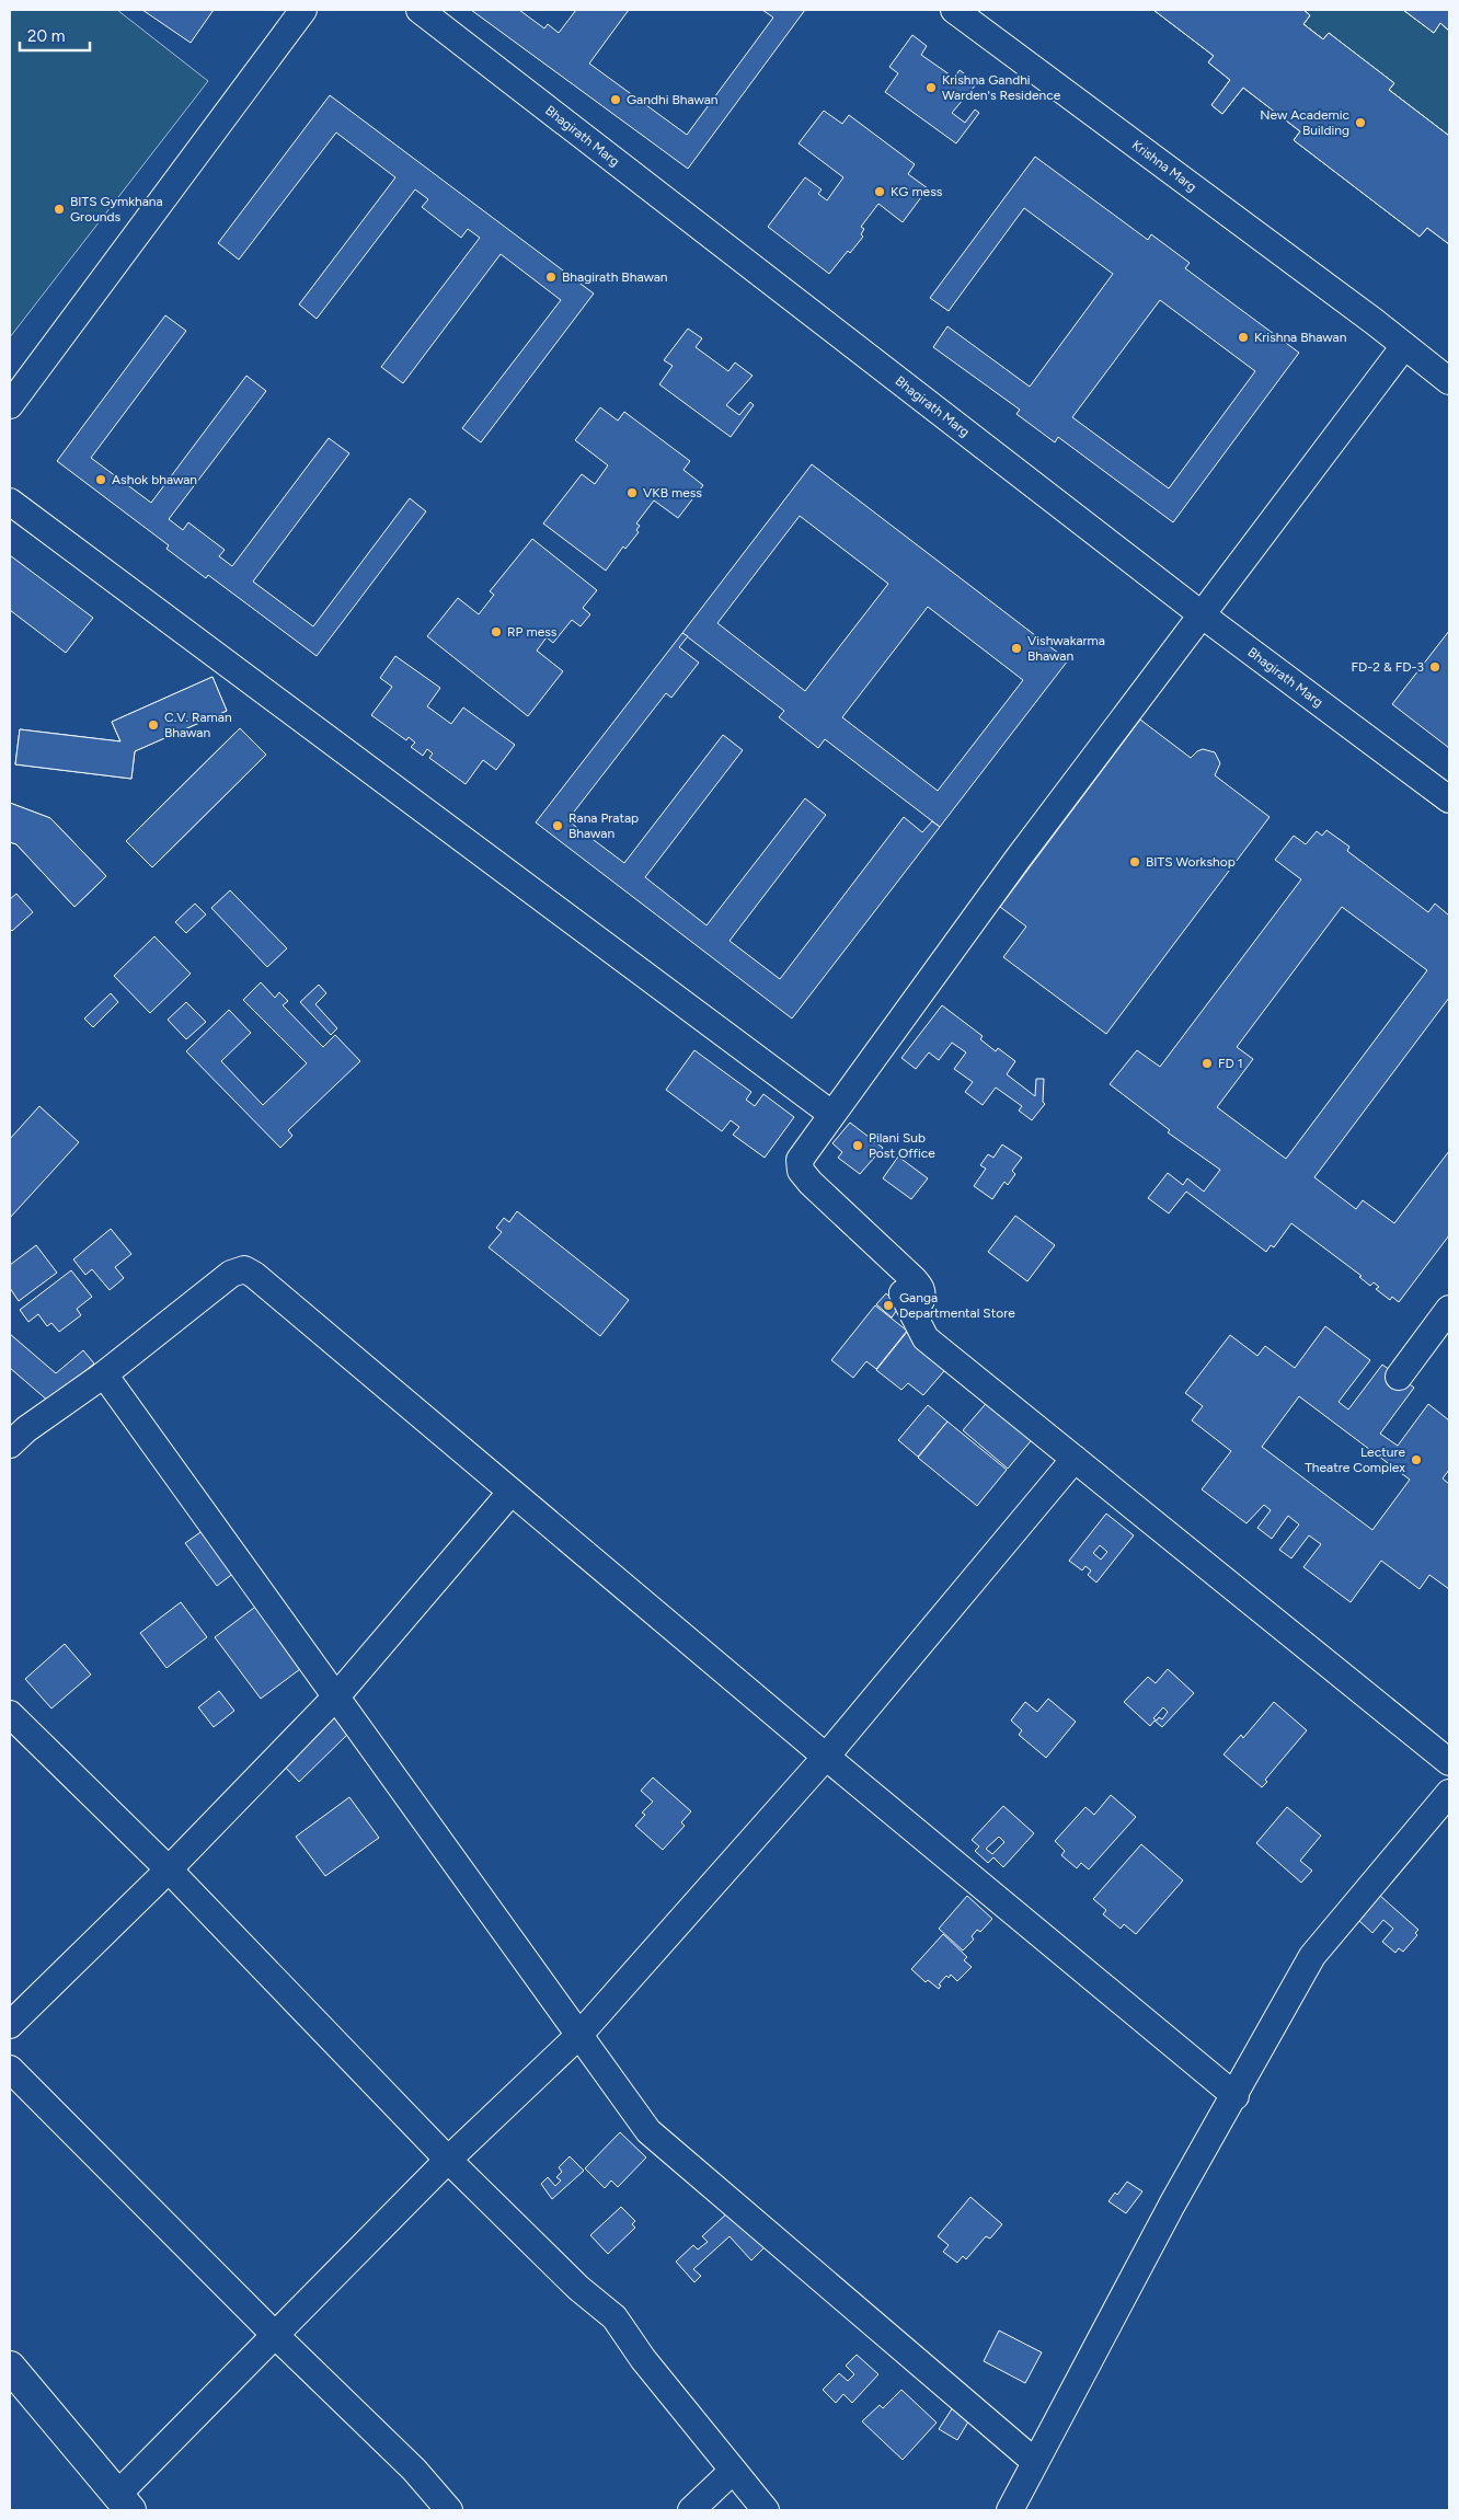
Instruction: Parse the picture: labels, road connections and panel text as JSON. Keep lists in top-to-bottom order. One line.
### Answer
{"streets":{"street":["Bhagirath Marg","Krishna Marg"]},"places":["Krishna Gandhi Warden's Residence","Gandhi Bhawan","New Academic Building","KG mess","BITS Gymkhana Grounds","Bhagirath Bhawan","Krishna Bhawan","Ashok bhawan","VKB mess","RP mess","Vishwakarma Bhawan","FD-2 & FD-3","C.V. Raman Bhawan","Rana Pratap Bhawan","BITS Workshop","FD 1","Pilani Sub Post Office","Ganga Departmental Store","Lecture Theatre Complex"],"scale_bar":"20 m"}
